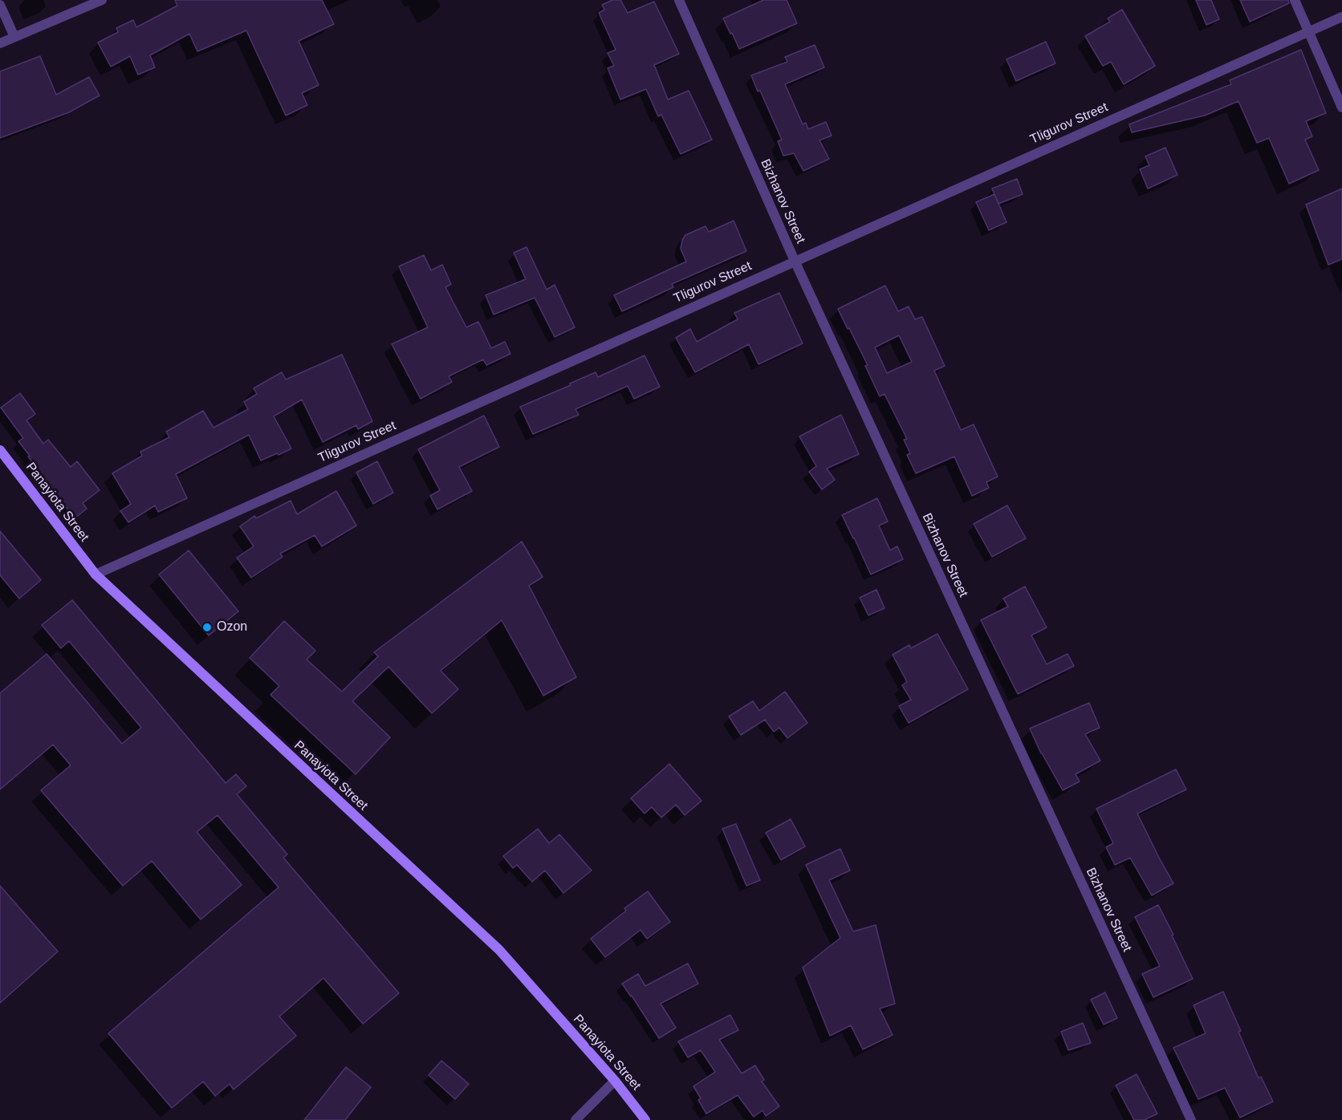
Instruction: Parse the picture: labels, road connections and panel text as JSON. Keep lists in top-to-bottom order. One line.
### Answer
{"streets":{"street":["Tligurov Street","Bizhanov Street","Panayiota Street"]},"crossings":[["Tligurov Street","Bizhanov Street"],["Tligurov Street","Panayiota Street"]],"places":["Ozon"]}
